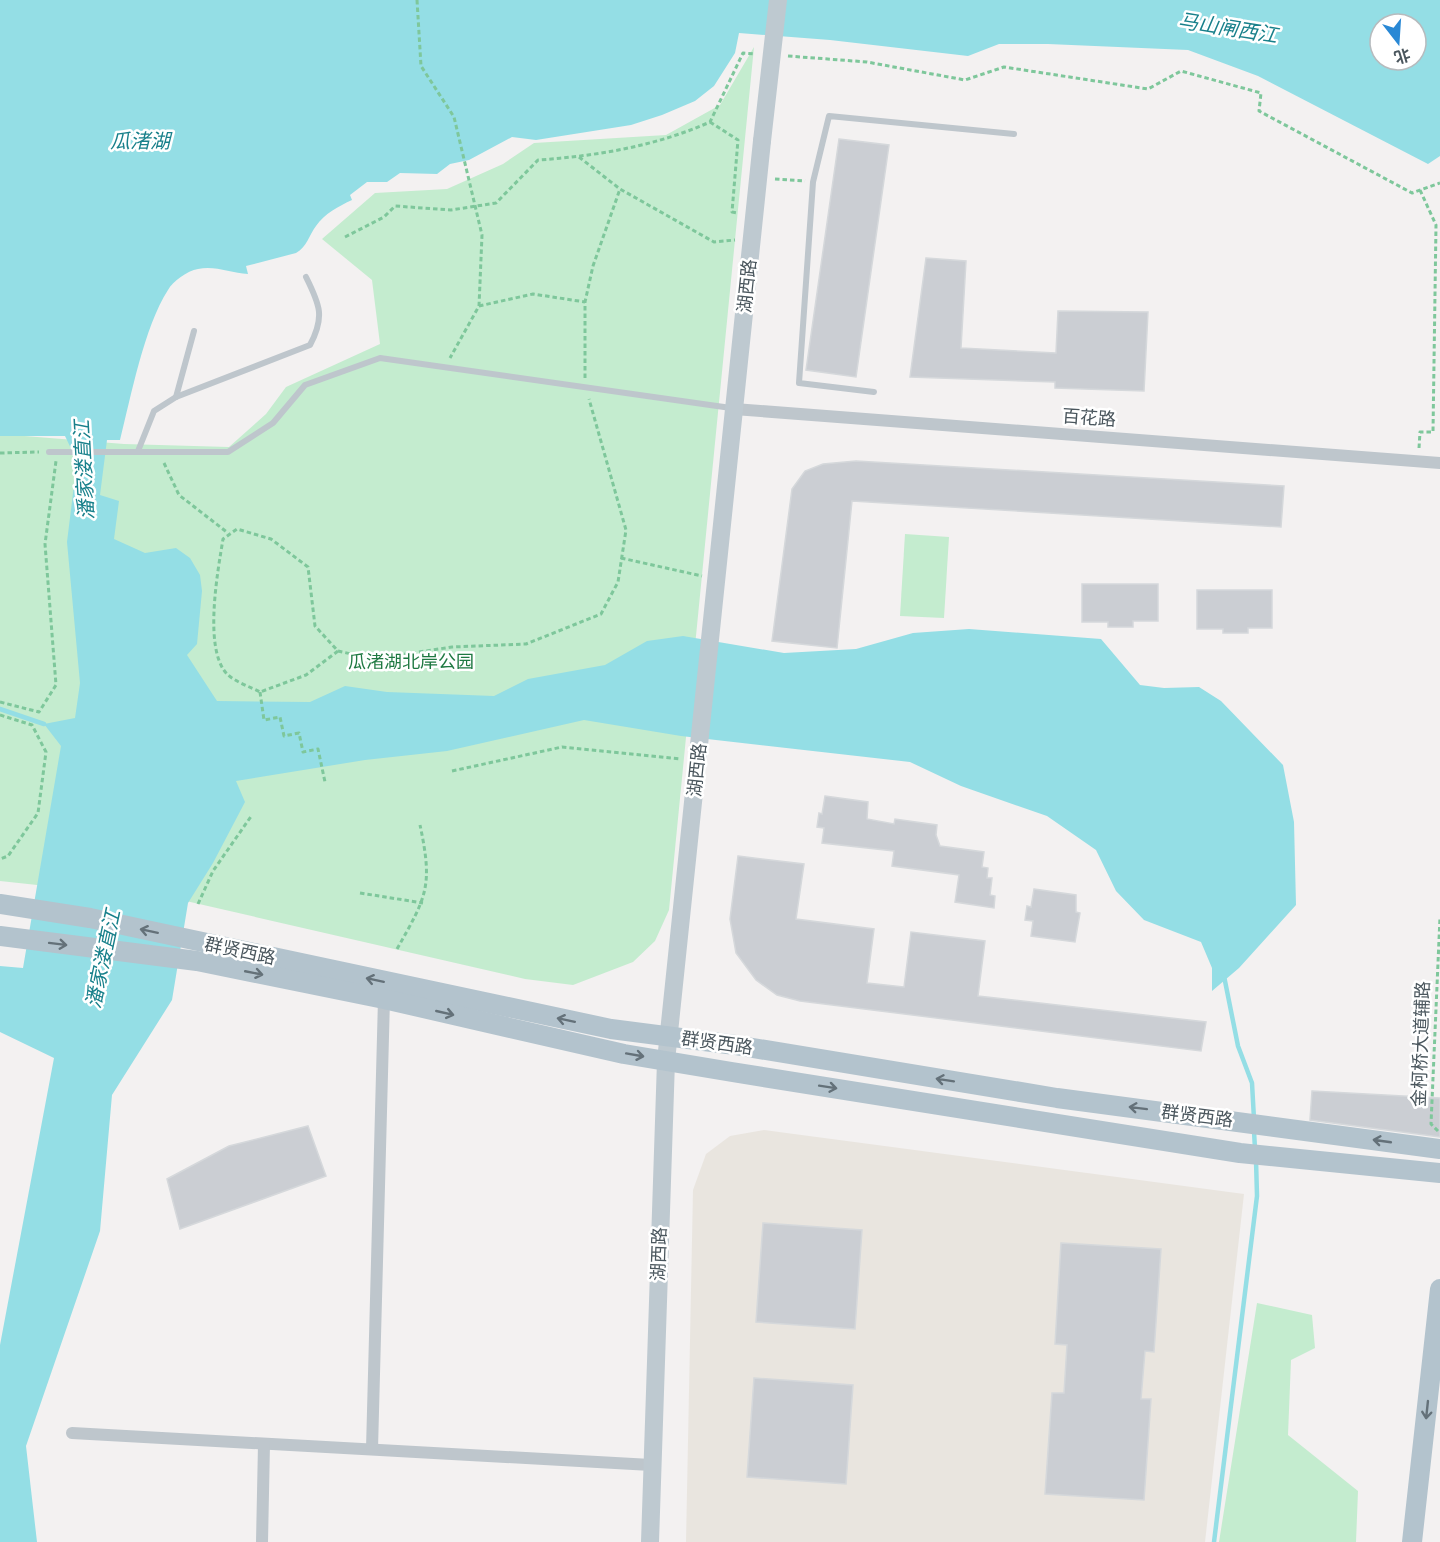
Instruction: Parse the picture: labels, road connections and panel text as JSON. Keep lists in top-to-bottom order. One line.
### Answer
{"streets":{"main road":["群贤西路"],"street":["湖西路","百花路"],"path":["金柯桥大道辅路"]},"crossings":[["湖西路","百花路"],["湖西路","群贤西路"]],"water":["马山闸西江","瓜渚湖","潘家溇直江"],"parks":["瓜渚湖北岸公园"],"north":"bottom"}
